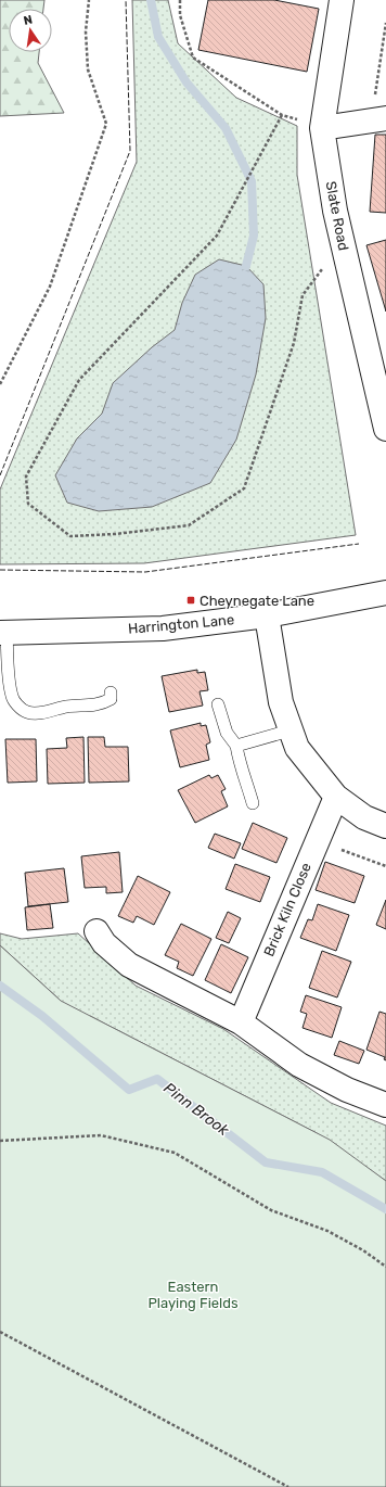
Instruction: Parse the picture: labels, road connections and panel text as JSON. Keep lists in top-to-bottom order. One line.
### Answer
{"streets":{"street":["Slate Road","Harrington Lane","Brick Kiln Close"]},"water":["Pinn Brook"],"parks":["Eastern Playing Fields"],"places":{"transit":["Cheynegate Lane"]},"north":"top"}
